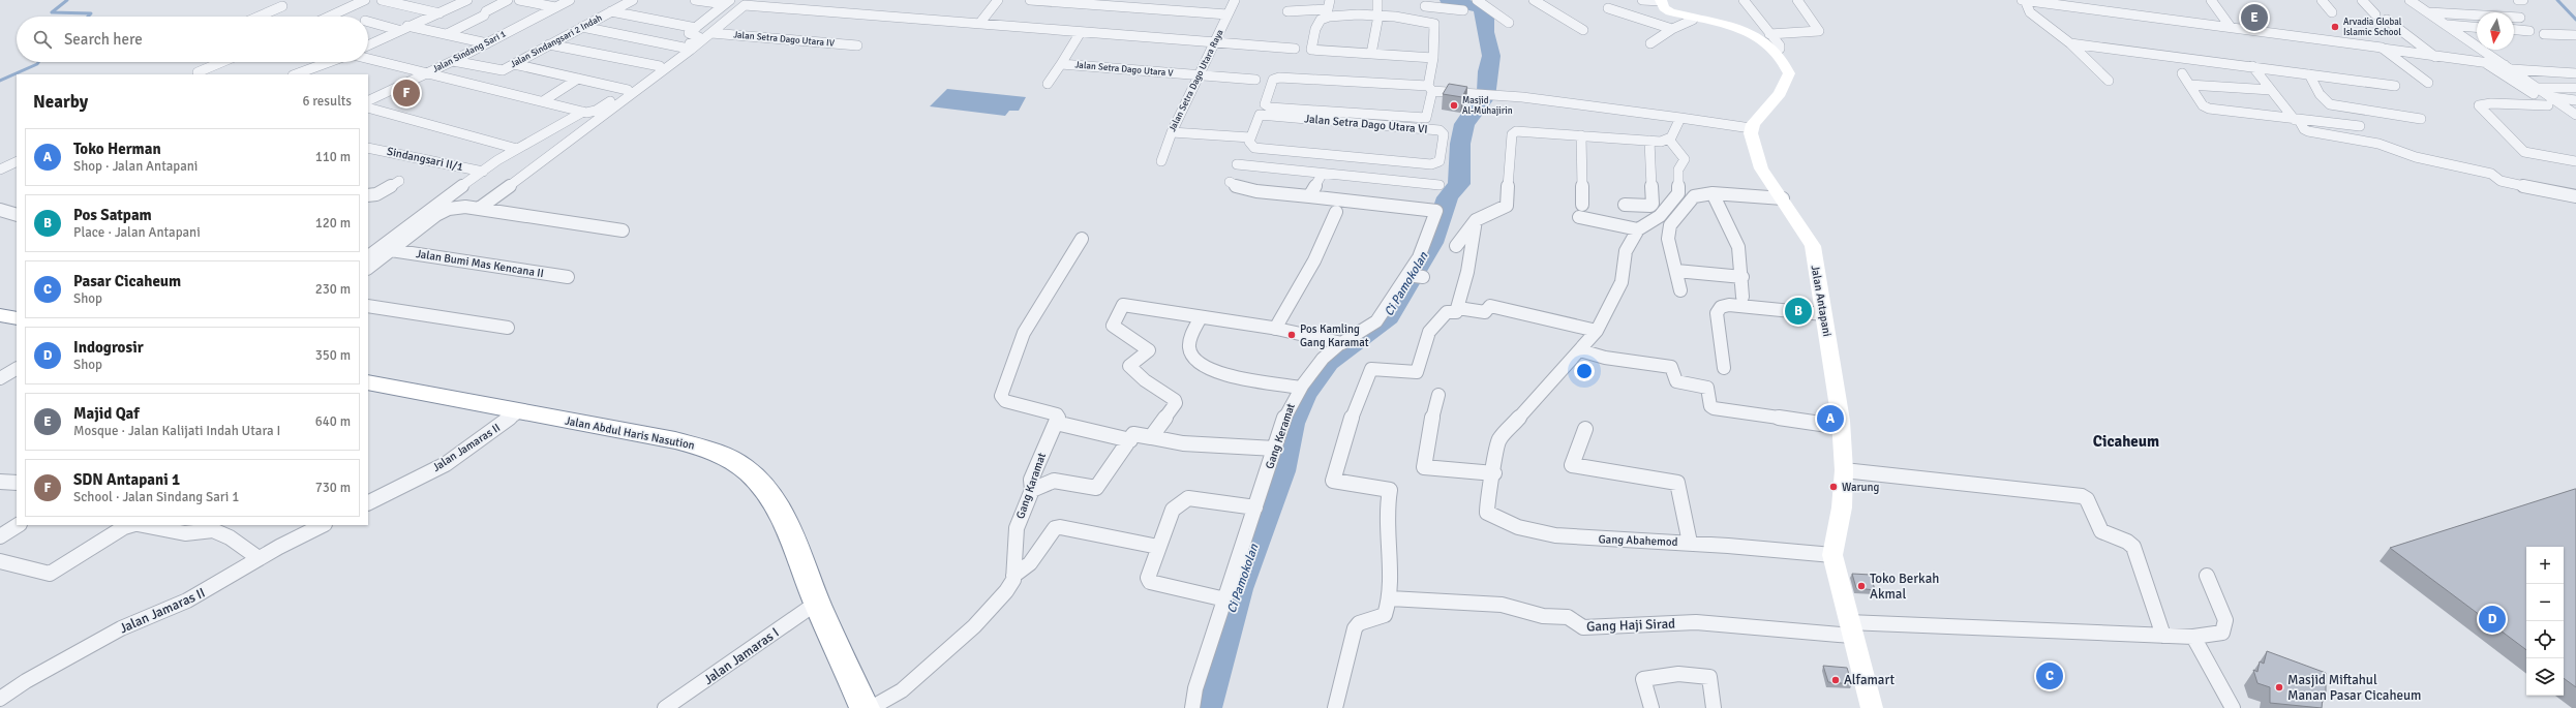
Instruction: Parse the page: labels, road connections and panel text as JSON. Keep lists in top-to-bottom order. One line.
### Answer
{"streets":{"highway":["Jalan Abdul Haris Nasution"],"street":["Jalan Setra Dago Utara IV","Jalan Sindangsari 2 Indah","Jalan Sindang Sari 1","Jalan Setra Dago Utara V","Jalan Setra Dago Utara Raya","Jalan Setra Dago Utara VI","Sindangsari II/1","Jalan Bumi Mas Kencana II","Jalan Antapani","Gang Keramat","Jalan Jamaras II","Gang Karamat","Gang Abahemod","Gang Haji Sirad","Jalan Jamaras I"]},"crossings":[["Jalan Sindangsari 2 Indah","Jalan Sindang Sari 1"],["Jalan Setra Dago Utara V","Jalan Setra Dago Utara Raya"],["Jalan Antapani","Gang Abahemod"],["Jalan Antapani","Gang Haji Sirad"],["Jalan Abdul Haris Nasution","Jalan Jamaras II"],["Jalan Abdul Haris Nasution","Jalan Jamaras I"]],"districts":["Cicaheum"],"water":["Ci Pamokolan"],"places":["Arvadia Global Islamic School","Masjid Al-Muhajirin","Pos Kamling Gang Karamat","Warung","Toko Berkah Akmal","Alfamart","Masjid Miftahul Manan Pasar Cicaheum"],"north":"bottom","page":{"pins":["E","F","B","A","D","C"],"search":"Search here","heading":["Nearby","6 results"],"list":[{"mark":"A","name":"Toko Herman","note":"Shop · Jalan Antapani","value":"110 m"},{"mark":"B","name":"Pos Satpam","note":"Place · Jalan Antapani","value":"120 m"},{"mark":"C","name":"Pasar Cicaheum","note":"Shop","value":"230 m"},{"mark":"D","name":"Indogrosir","note":"Shop","value":"350 m"},{"mark":"E","name":"Majid Qaf","note":"Mosque · Jalan Kalijati Indah Utara I","value":"640 m"},{"mark":"F","name":"SDN Antapani 1","note":"School · Jalan Sindang Sari 1","value":"730 m"}],"map_buttons":["+","−"]}}
